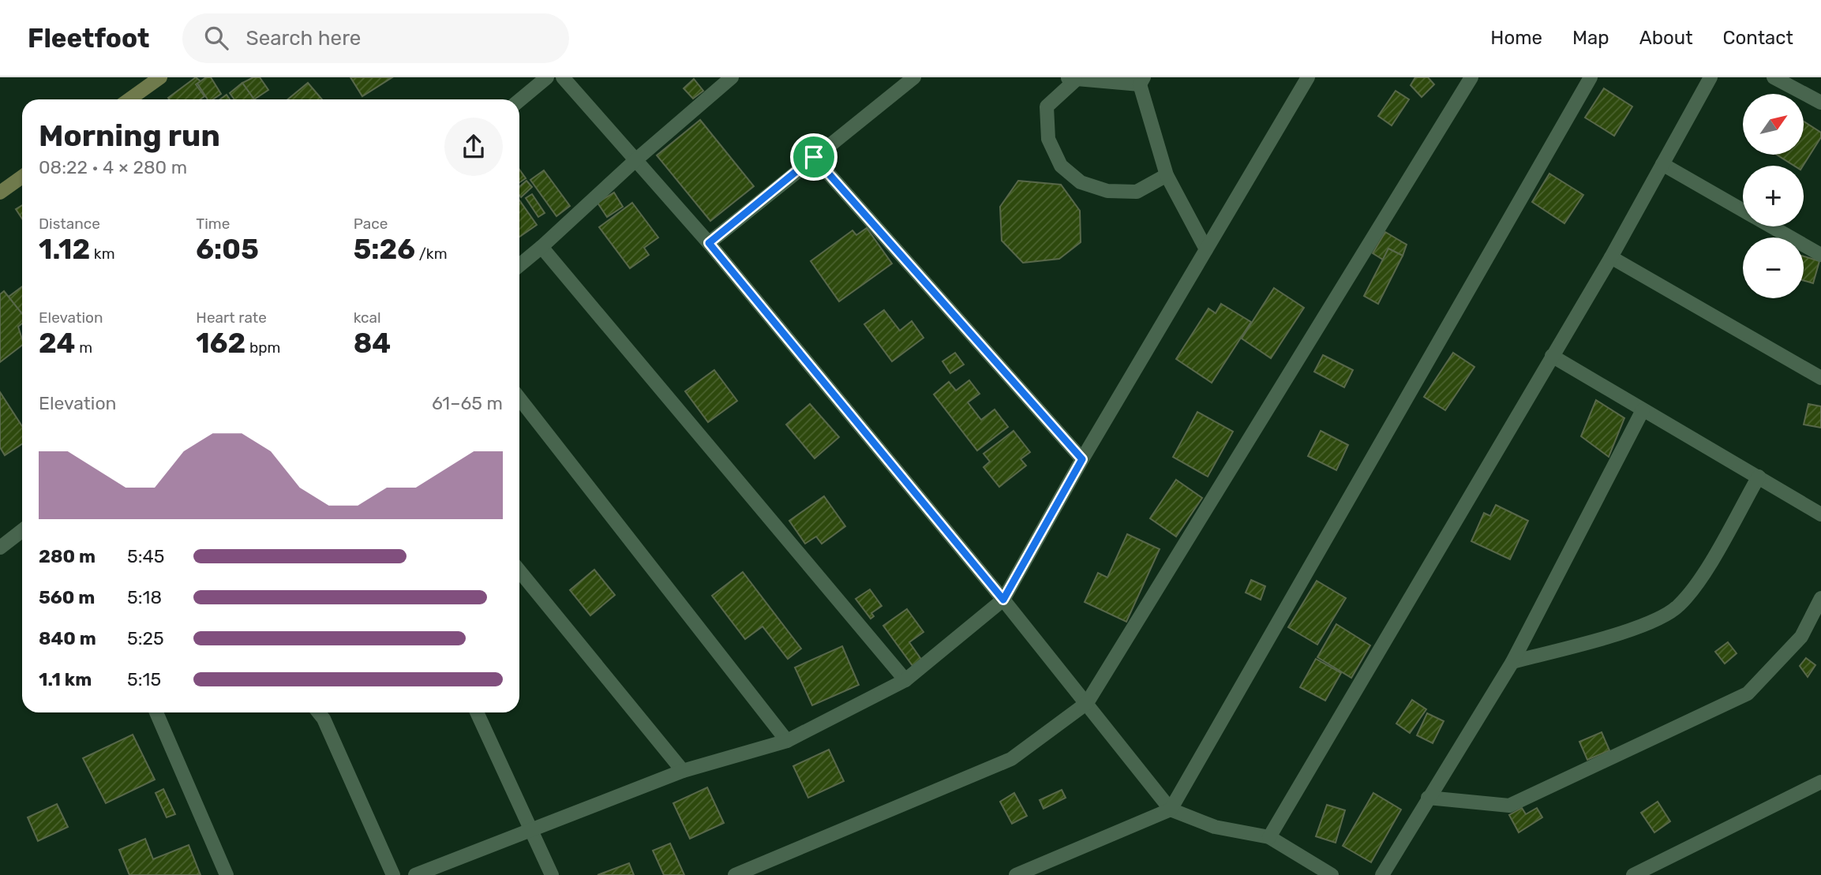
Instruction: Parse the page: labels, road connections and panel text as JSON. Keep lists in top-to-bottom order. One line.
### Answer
{"north":"top right","page":{"header":"Fleetfoot","search":"Search here","nav":["Home","Map","About","Contact"],"map_buttons":["+","−"],"heading":["Morning run","08:22 · 4 × 280 m"],"stats":[["Distance","1.12 km"],["Time","6:05"],["Pace","5:26 /km"],["Elevation","24 m"],["Heart rate","162 bpm"],["kcal","84"]],"chart":["Elevation","61–65 m"],"list":[{"name":"280 m","note":"5:45"},{"name":"560 m","note":"5:18"},{"name":"840 m","note":"5:25"},{"name":"1.1 km","note":"5:15"}]}}
